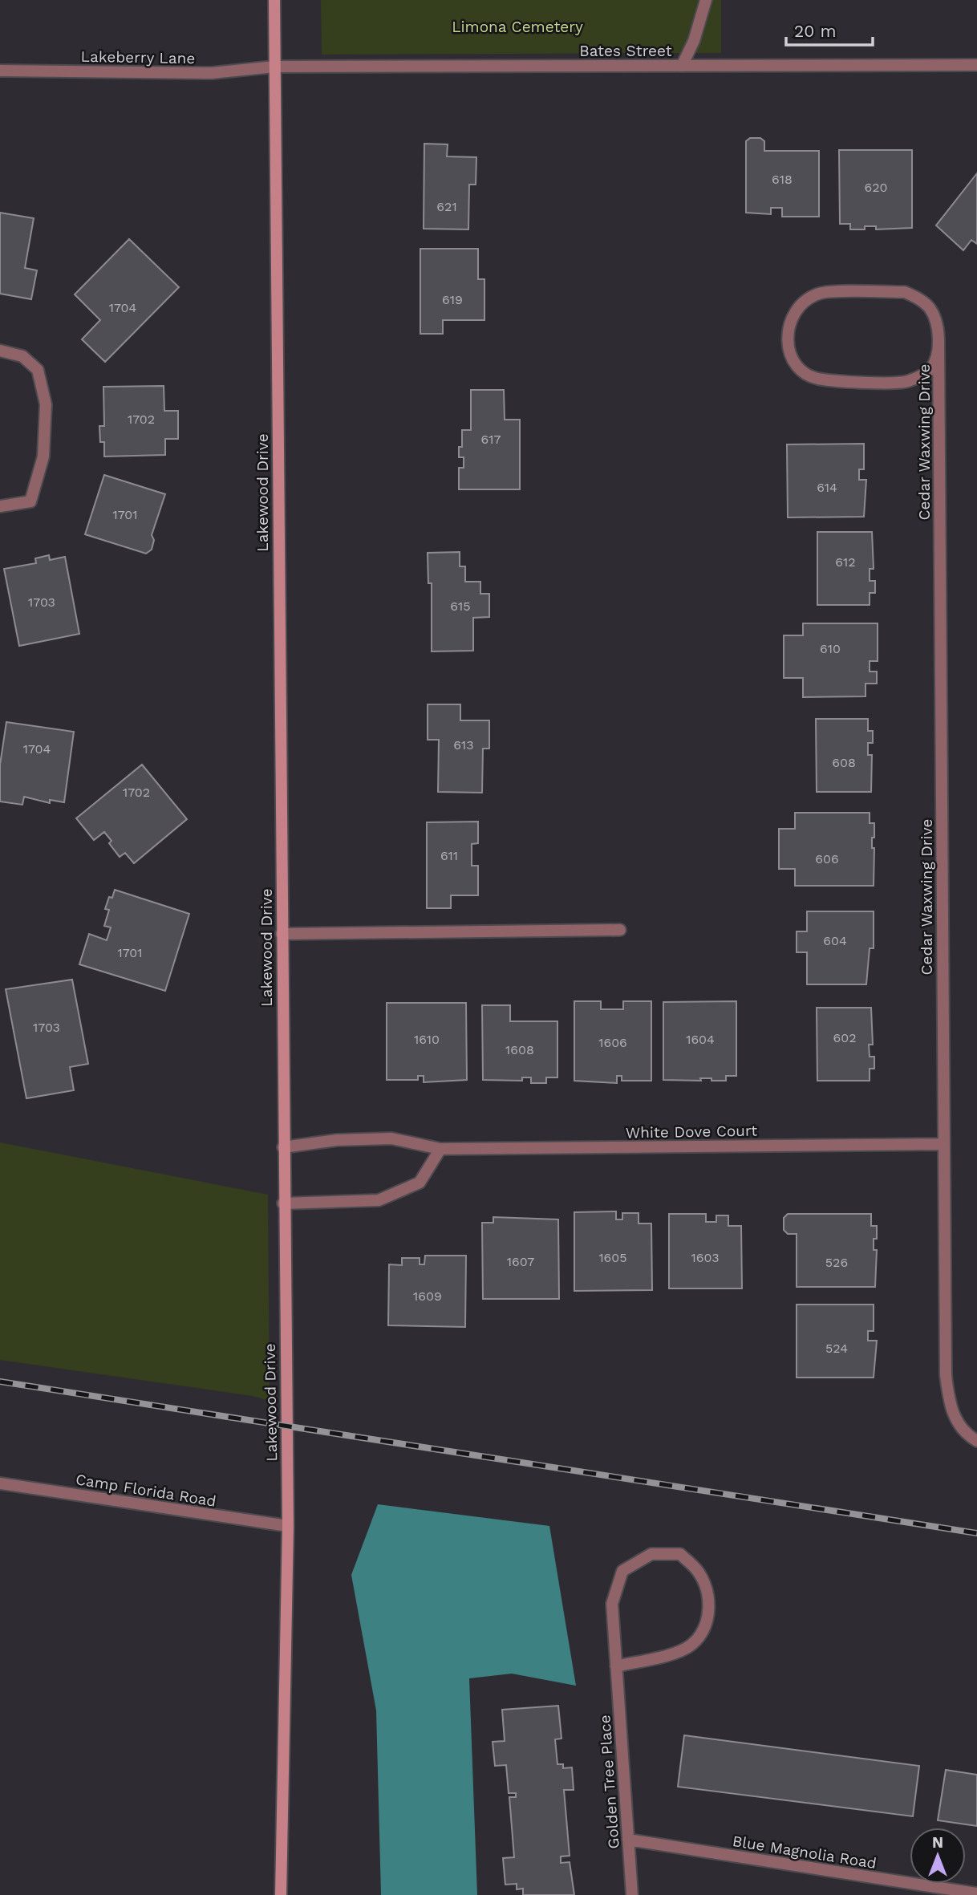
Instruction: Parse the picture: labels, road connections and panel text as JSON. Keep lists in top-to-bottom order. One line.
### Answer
{"streets":{"street":["Bates Street","Lakeberry Lane","Cedar Waxwing Drive","Lakewood Drive","White Dove Court","Camp Florida Road","Golden Tree Place","Blue Magnolia Road"]},"crossings":[["Bates Street","Lakeberry Lane"],["Bates Street","Lakewood Drive"],["Lakeberry Lane","Lakewood Drive"],["Cedar Waxwing Drive","White Dove Court"],["Lakewood Drive","White Dove Court"],["Lakewood Drive","Camp Florida Road"],["Golden Tree Place","Blue Magnolia Road"]],"parks":["Limona Cemetery"],"house_numbers":["618","620","621","619","1704","1702","617","614","1701","612","1703","615","610","613","1704","608","1702","611","606","604","1701","1703","602","1610","1604","1606","1608","1605","1603","1607","526","1609","524"],"scale_bar":"20 m","north":"top"}
